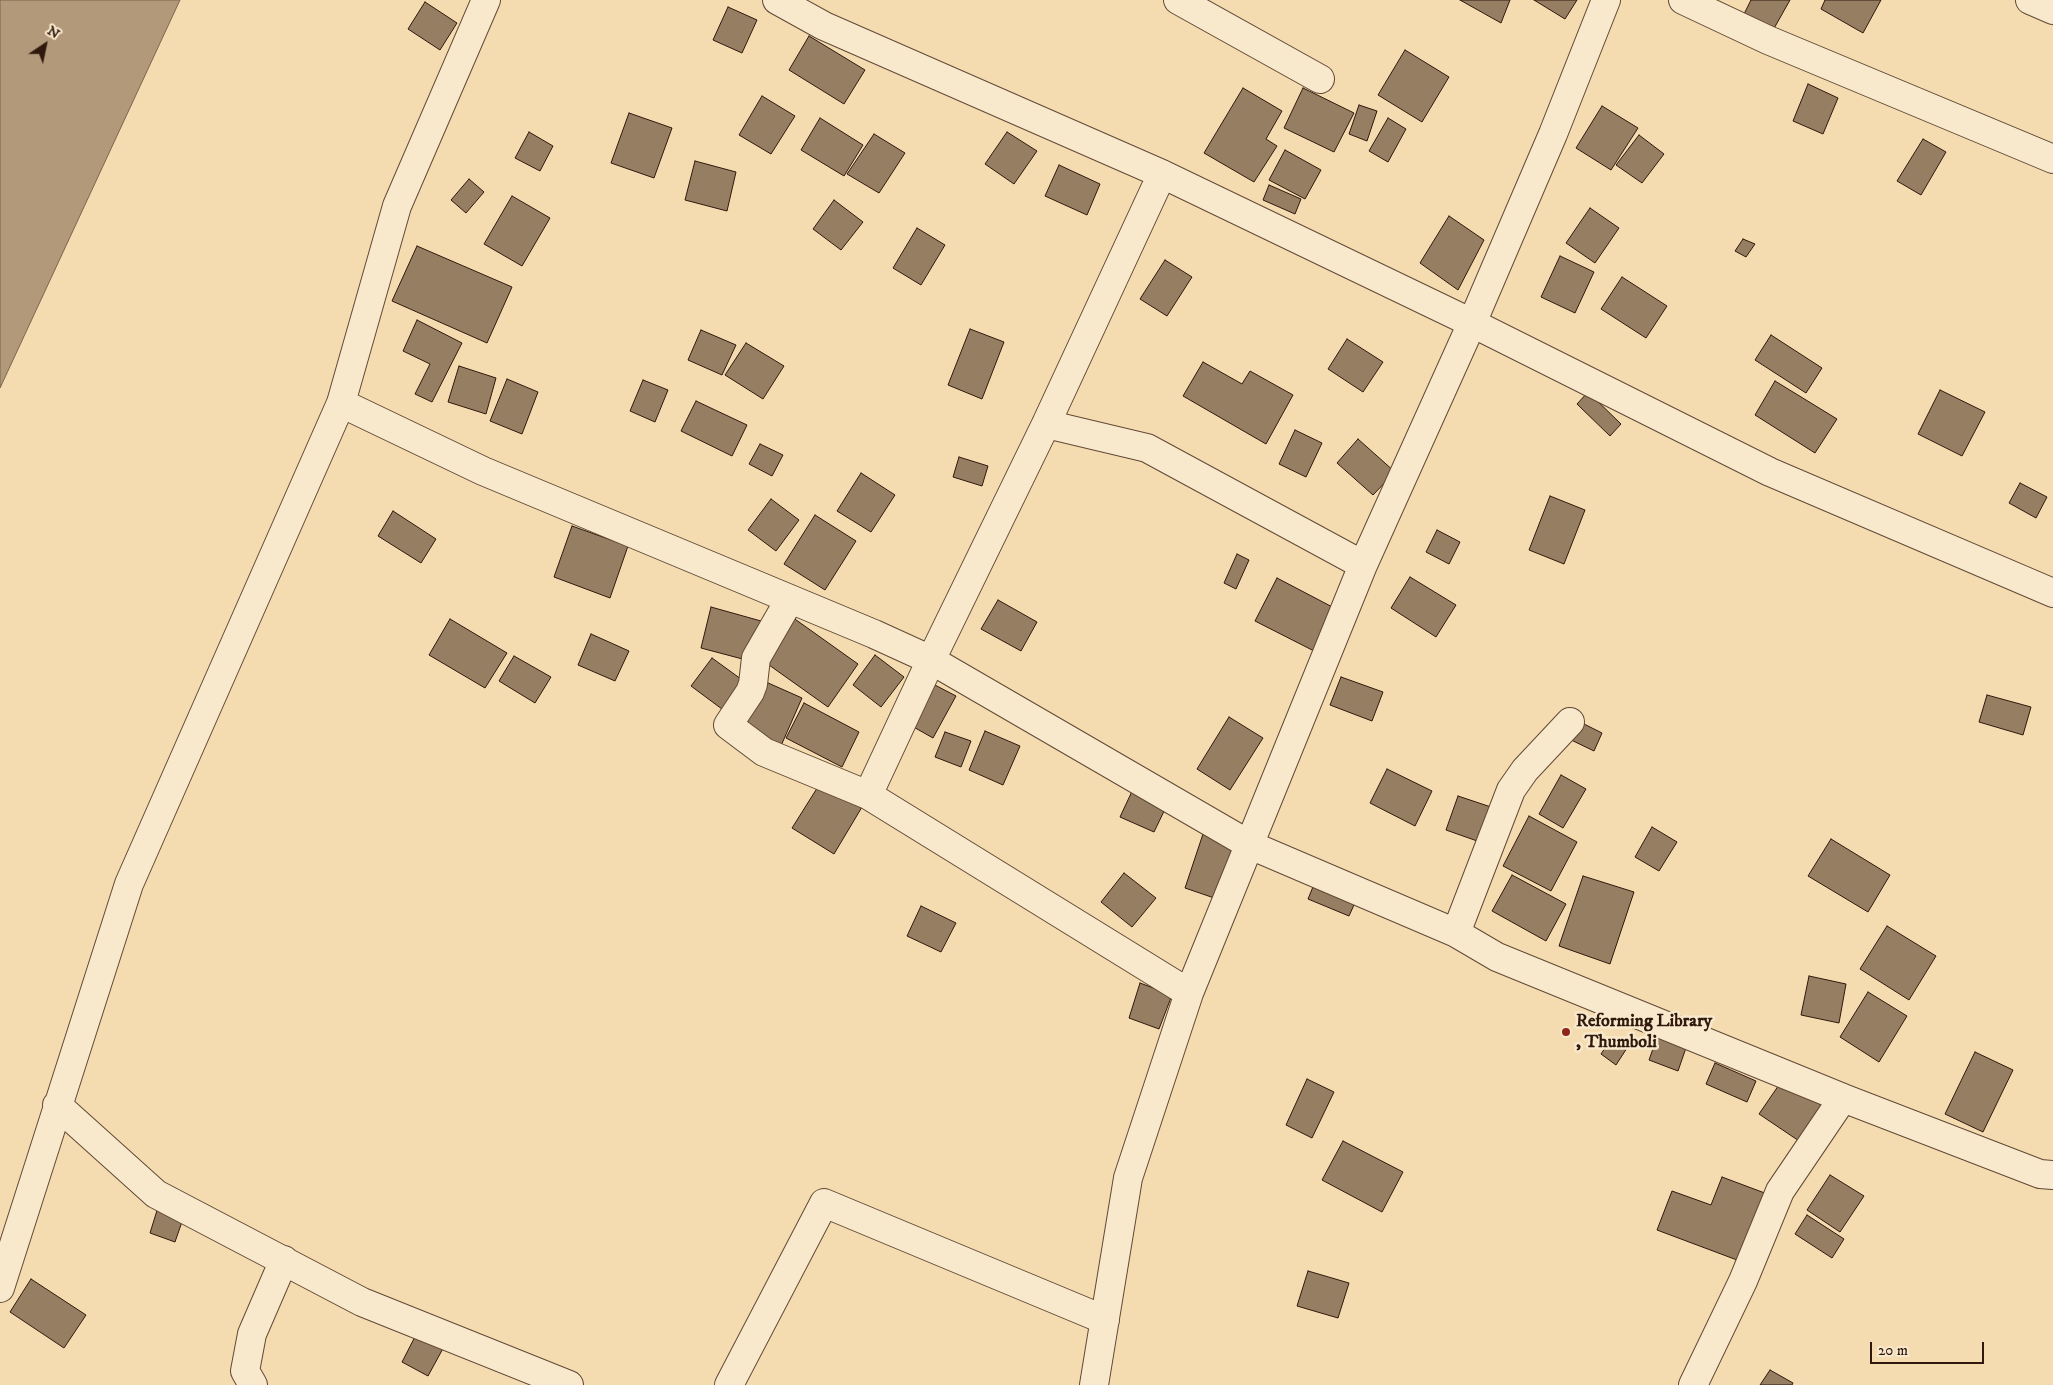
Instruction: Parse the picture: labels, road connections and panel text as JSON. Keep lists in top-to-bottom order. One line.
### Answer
{"places":["Reforming Library , Thumboli"],"scale_bar":"20 m","north":"top right"}
